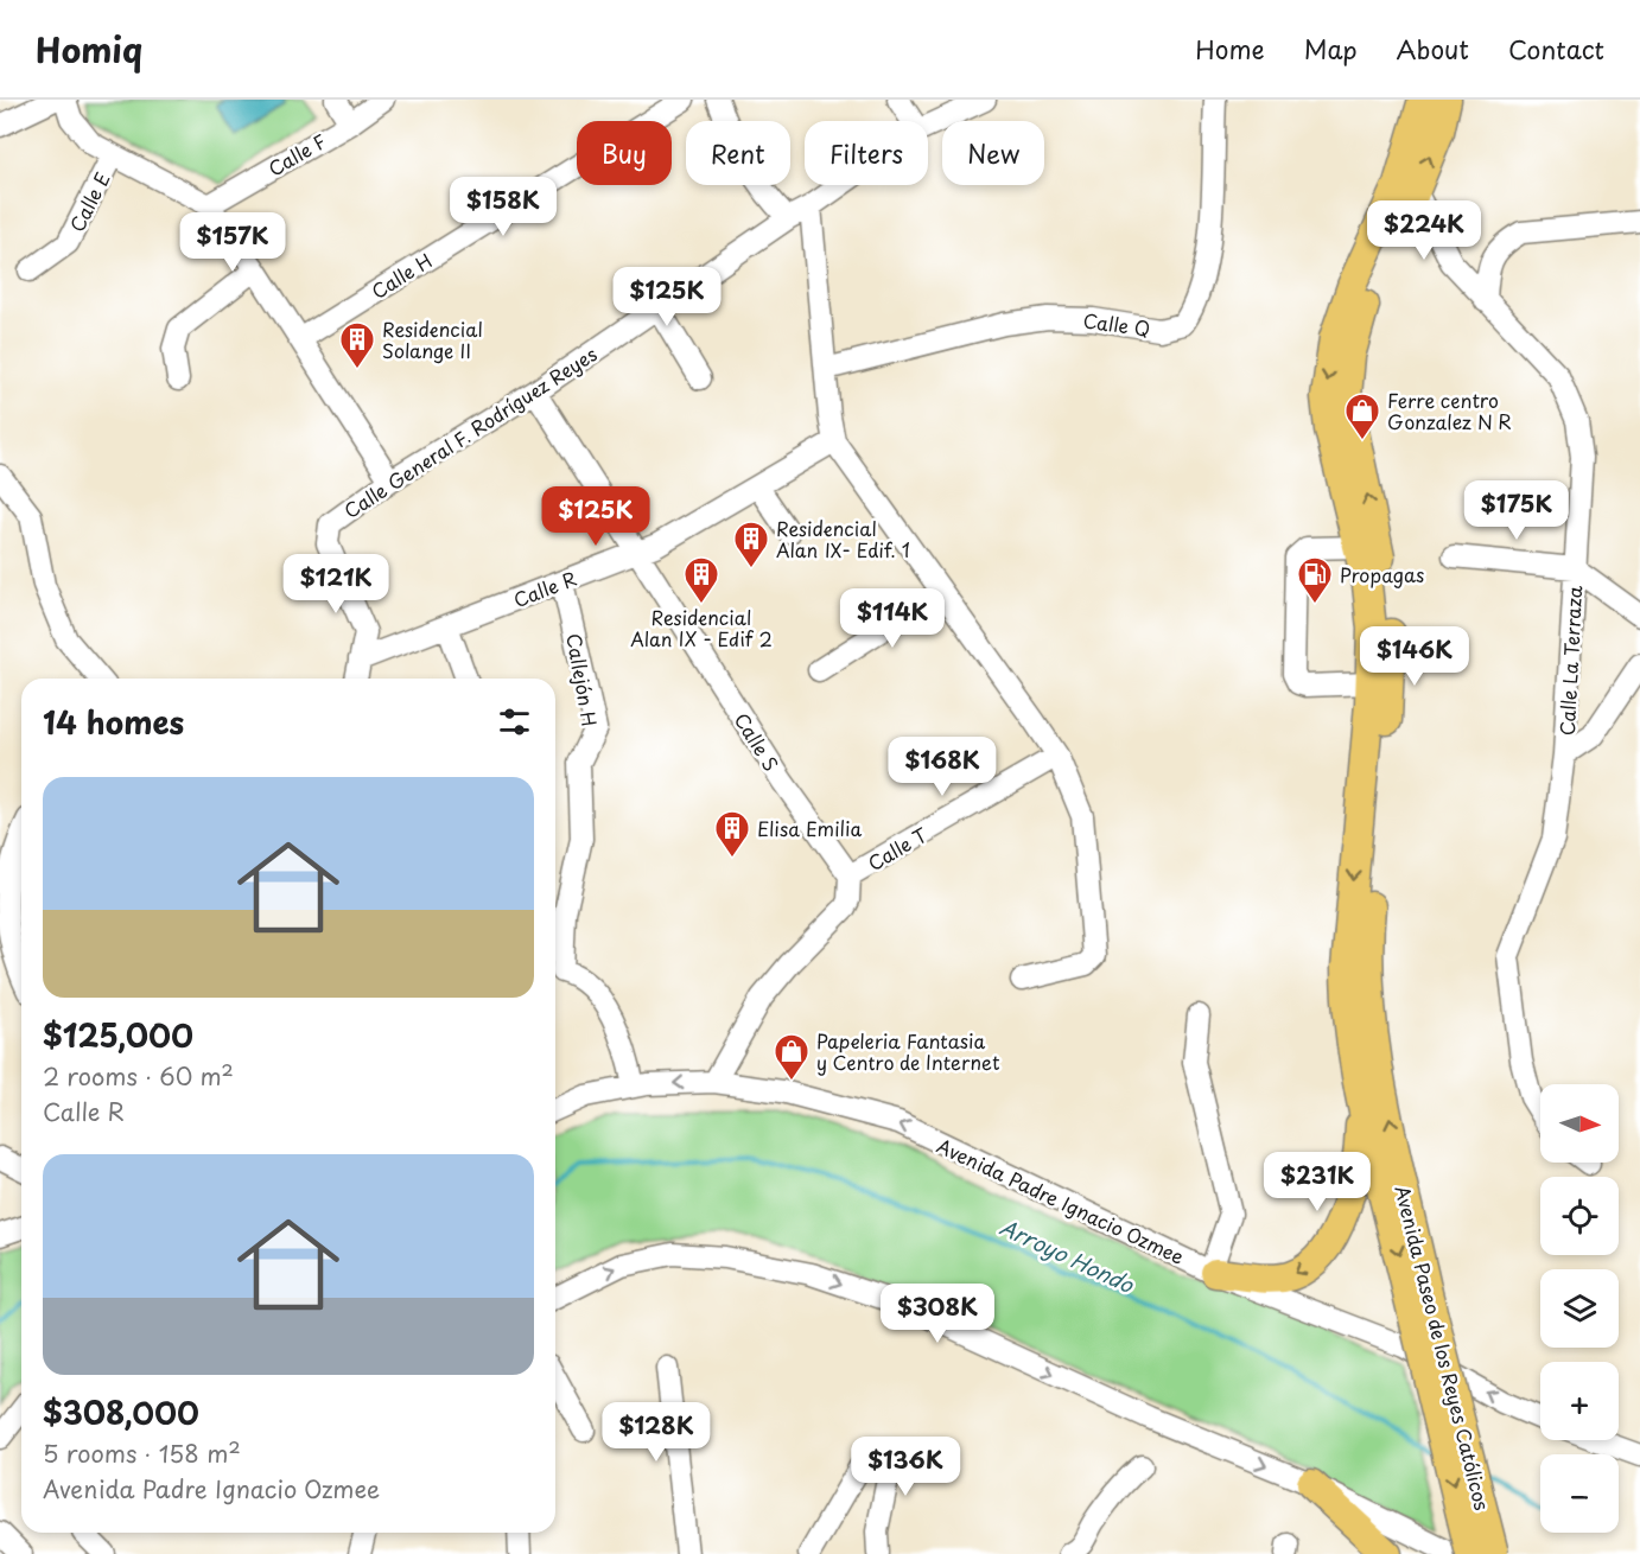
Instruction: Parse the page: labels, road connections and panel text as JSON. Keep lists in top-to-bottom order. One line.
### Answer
{"streets":{"main road":["Avenida Paseo de los Reyes Católicos"],"street":["Calle F","Calle E","Calle H","Calle Q","Calle General F. Rodríguez Reyes","Calle R","Calle La Terraza","Callejón H","Calle S","Calle T","Avenida Padre Ignacio Ozmee"]},"crossings":[["Calle General F. Rodríguez Reyes","Calle R"],["Calle General F. Rodríguez Reyes","Calle S"],["Calle R","Callejón H"],["Calle R","Calle S"],["Calle La Terraza","Avenida Paseo de los Reyes Católicos"],["Callejón H","Avenida Padre Ignacio Ozmee"],["Calle S","Calle T"]],"water":["Arroyo Hondo"],"places":{"building":["Residencial Solange II","Residencial Alan IX- Edif. 1","Residencial Alan IX - Edif 2","Elisa Emilia"],"shop":["Ferre centro Gonzalez N R","Papeleria Fantasia y Centro de Internet"],"fuel station":["Propagas"]},"north":"right","page":{"header":"Homiq","nav":["Home","Map","About","Contact"],"chip":["Buy","Rent","Filters","New"],"price":["$158K","$224K","$157K","$125K","$175K","$125K","$121K","$114K","$146K","$168K","$231K","$308K","$128K","$136K"],"heading":"14 homes","list":[{"name":"$125,000","note":"2 rooms · 60 m² · Calle R"},{"name":"$308,000","note":"5 rooms · 158 m² · Avenida Padre Ignacio Ozmee"}],"map_buttons":["+","−"]}}
